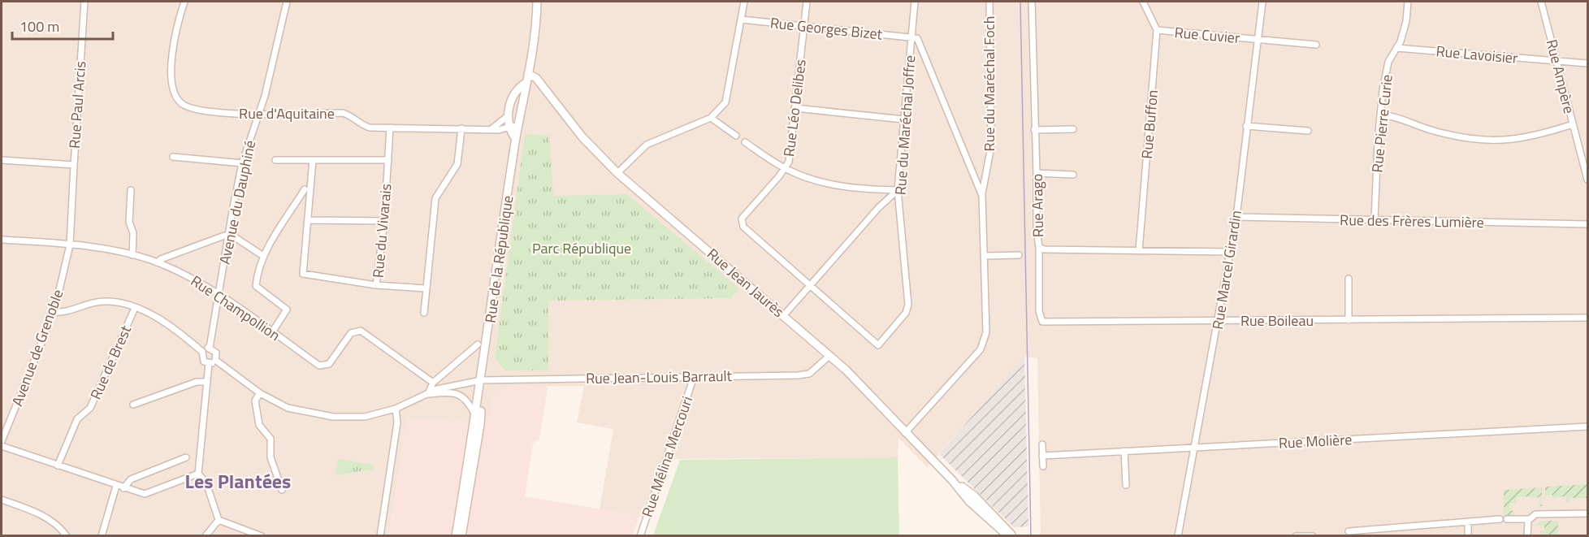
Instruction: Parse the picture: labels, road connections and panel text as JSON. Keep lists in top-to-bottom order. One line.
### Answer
{"streets":{"main road":["Rue de la République","Rue Jean Jaurès"],"street":["Rue Georges Bizet","Rue Cuvier","Rue Lavoisier","Rue Ampère","Rue du Maréchal Foch","Rue Paul Arcis","Rue Léo Delibes","Rue d'Aquitaine","Rue Pierre Curie","Rue Buffon","Rue du Maréchal Joffre","Avenue du Dauphiné","Rue Arago","Rue des Frères Lumière","Rue du Vivarais","Rue Marcel Girardin","Rue Champollion","Rue Boileau","Avenue de Grenoble","Rue de Brest","Rue Jean-Louis Barrault","Rue Molière","Rue Mélina Mercouri"]},"crossings":[["Rue Georges Bizet","Rue Léo Delibes"],["Rue Georges Bizet","Rue du Maréchal Joffre"],["Rue Cuvier","Rue Buffon"],["Rue Cuvier","Rue Marcel Girardin"],["Rue Lavoisier","Rue Ampère"],["Rue Lavoisier","Rue Pierre Curie"],["Rue Paul Arcis","Avenue de Grenoble"],["Rue Léo Delibes","Rue du Maréchal Joffre"],["Rue d'Aquitaine","Avenue du Dauphiné"],["Rue d'Aquitaine","Rue du Vivarais"],["Rue d'Aquitaine","Rue de la République"],["Rue Pierre Curie","Rue des Frères Lumière"],["Rue Buffon","Rue Arago"],["Avenue du Dauphiné","Rue Champollion"],["Avenue du Dauphiné","Rue Jean-Louis Barrault"],["Rue Arago","Rue Marcel Girardin"],["Rue Arago","Rue Boileau"],["Rue des Frères Lumière","Rue Marcel Girardin"],["Rue de la République","Rue Jean Jaurès"],["Rue de la République","Rue Jean-Louis Barrault"],["Rue Marcel Girardin","Rue Boileau"],["Rue Marcel Girardin","Rue Molière"],["Rue Jean Jaurès","Rue Jean-Louis Barrault"],["Rue Champollion","Avenue de Grenoble"],["Rue Jean-Louis Barrault","Rue Mélina Mercouri"]],"districts":["Les Plantées"],"parks":["Parc République"],"scale_bar":"100 m"}
